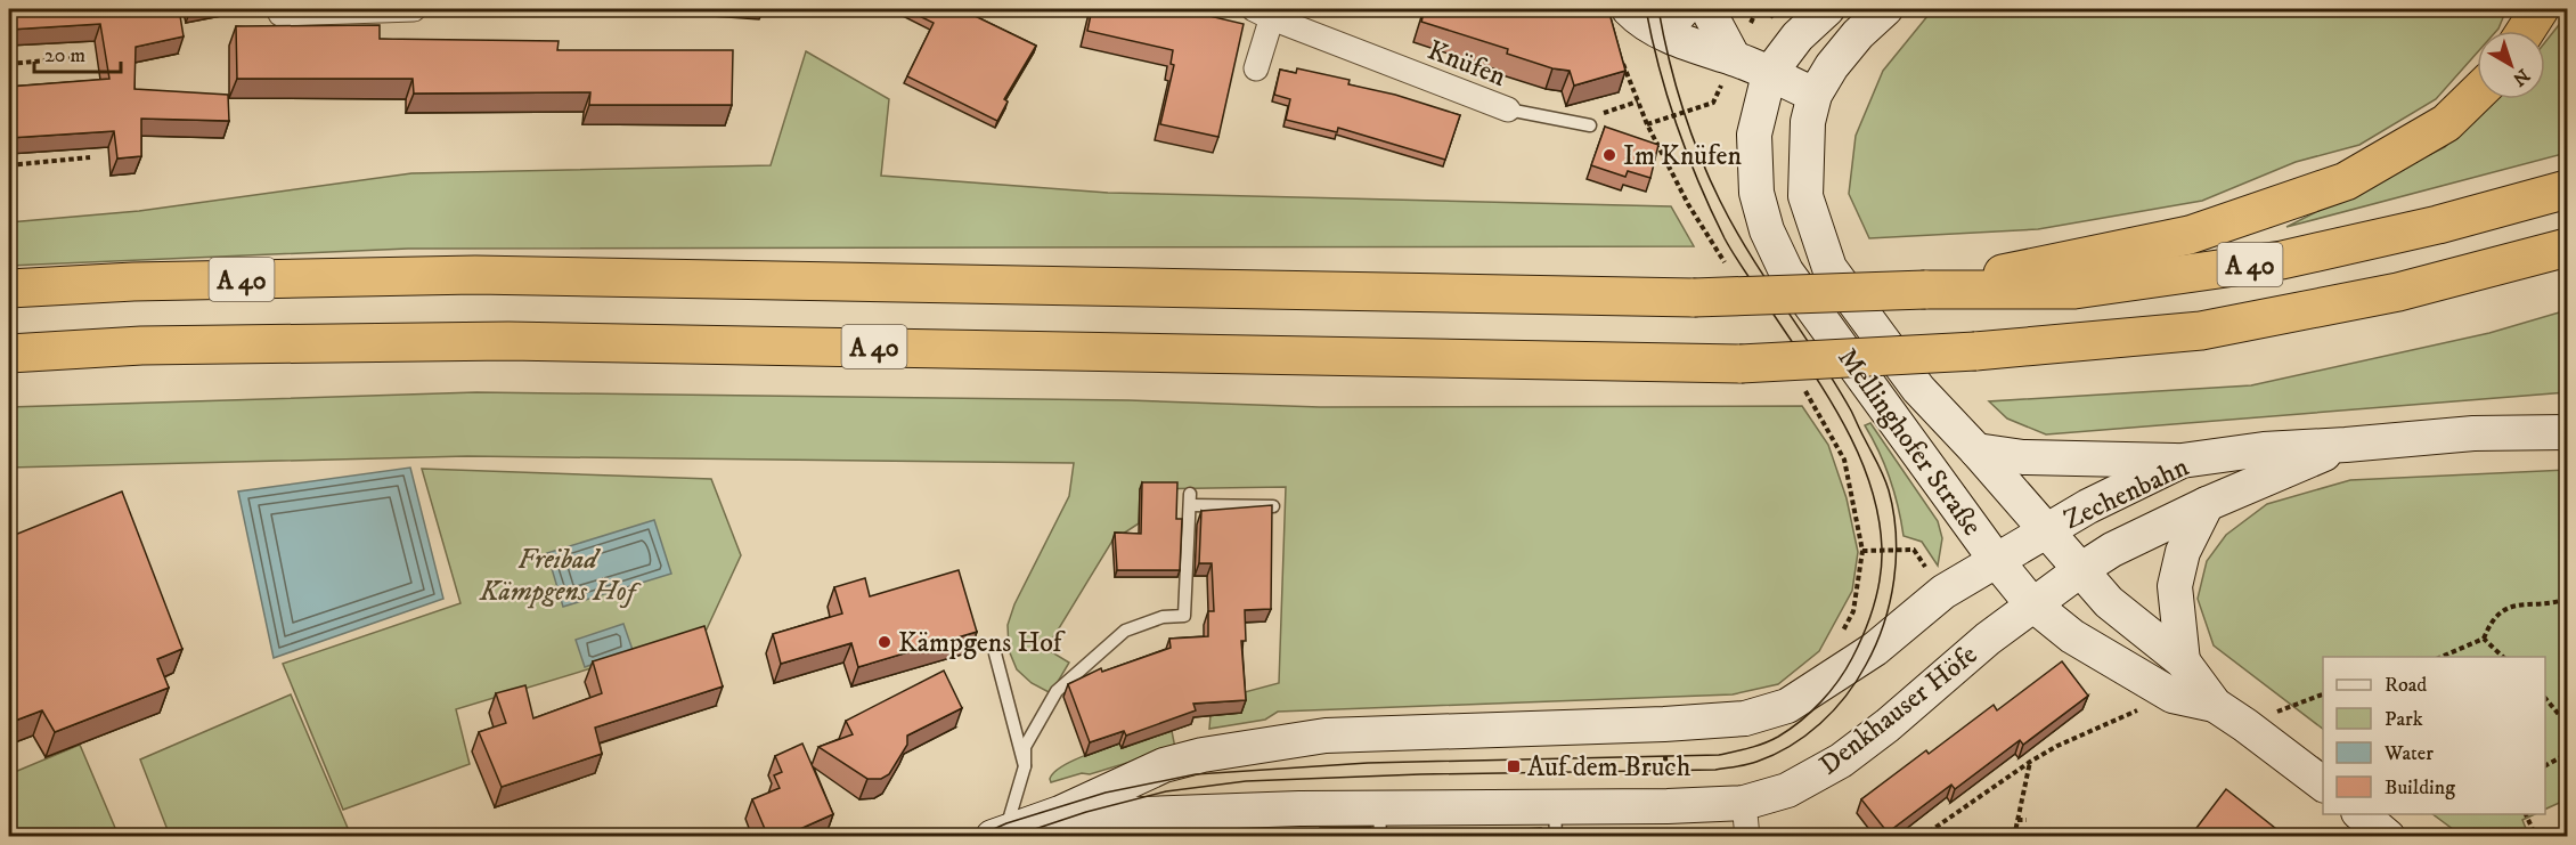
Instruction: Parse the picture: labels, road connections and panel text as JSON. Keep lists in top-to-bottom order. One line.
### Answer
{"streets":{"highway":["A 40"],"main road":["Mellinghofer Straße","Zechenbahn","Denkhauser Höfe"],"street":["Knüfen"]},"crossings":[["Mellinghofer Straße","Zechenbahn"],["Mellinghofer Straße","Denkhauser Höfe"],["Zechenbahn","Denkhauser Höfe"]],"parks":["Freibad Kämpgens Hof"],"places":{"other":["Im Knüfen","Kämpgens Hof"],"transit":["Auf dem Bruch"]},"legend":["Road","Park","Water","Building"],"scale_bar":"20 m","north":"bottom right"}
